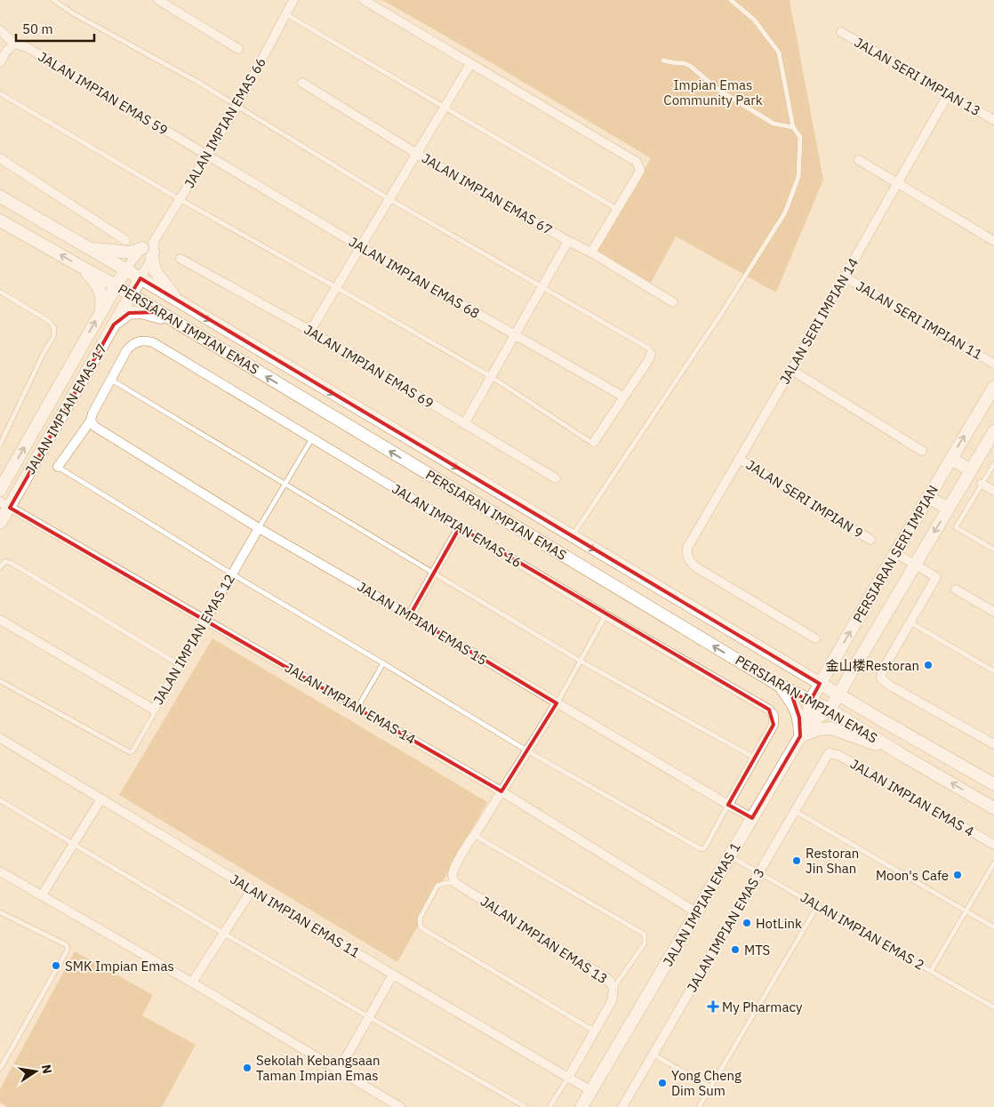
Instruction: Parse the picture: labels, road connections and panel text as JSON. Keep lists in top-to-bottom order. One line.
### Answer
{"streets":{"main road":["PERSIARAN IMPIAN EMAS","JALAN IMPIAN EMAS 17","PERSIARAN SERI IMPIAN","JALAN IMPIAN EMAS 1"],"street":["JALAN SERI IMPIAN 13","JALAN IMPIAN EMAS 59","JALAN IMPIAN EMAS 66","JALAN IMPIAN EMAS 67","JALAN IMPIAN EMAS 68","JALAN SERI IMPIAN 11","JALAN SERI IMPIAN 14","JALAN IMPIAN EMAS 69","JALAN SERI IMPIAN 9","JALAN IMPIAN EMAS 16","JALAN IMPIAN EMAS 15","JALAN IMPIAN EMAS 12","JALAN IMPIAN EMAS 14","JALAN IMPIAN EMAS 4","JALAN IMPIAN EMAS 11","JALAN IMPIAN EMAS 3","JALAN IMPIAN EMAS 13"],"lane":["JALAN IMPIAN EMAS 2"]},"crossings":[["JALAN SERI IMPIAN 13","JALAN SERI IMPIAN 14"],["JALAN IMPIAN EMAS 59","JALAN IMPIAN EMAS 66"],["JALAN IMPIAN EMAS 59","JALAN IMPIAN EMAS 68"],["JALAN IMPIAN EMAS 66","JALAN IMPIAN EMAS 68"],["JALAN IMPIAN EMAS 66","PERSIARAN IMPIAN EMAS"],["JALAN IMPIAN EMAS 66","JALAN IMPIAN EMAS 17"],["JALAN SERI IMPIAN 11","JALAN SERI IMPIAN 14"],["JALAN SERI IMPIAN 14","JALAN SERI IMPIAN 9"],["PERSIARAN IMPIAN EMAS","JALAN IMPIAN EMAS 17"],["PERSIARAN IMPIAN EMAS","PERSIARAN SERI IMPIAN"],["PERSIARAN IMPIAN EMAS","JALAN IMPIAN EMAS 1"],["JALAN IMPIAN EMAS 17","JALAN IMPIAN EMAS 14"],["JALAN IMPIAN EMAS 16","JALAN IMPIAN EMAS 15"],["JALAN IMPIAN EMAS 16","JALAN IMPIAN EMAS 12"],["PERSIARAN SERI IMPIAN","JALAN IMPIAN EMAS 1"],["JALAN IMPIAN EMAS 15","JALAN IMPIAN EMAS 12"],["JALAN IMPIAN EMAS 15","JALAN IMPIAN EMAS 1"],["JALAN IMPIAN EMAS 12","JALAN IMPIAN EMAS 14"],["JALAN IMPIAN EMAS 14","JALAN IMPIAN EMAS 1"],["JALAN IMPIAN EMAS 4","JALAN IMPIAN EMAS 3"],["JALAN IMPIAN EMAS 1","JALAN IMPIAN EMAS 11"],["JALAN IMPIAN EMAS 1","JALAN IMPIAN EMAS 2"],["JALAN IMPIAN EMAS 11","JALAN IMPIAN EMAS 13"],["JALAN IMPIAN EMAS 3","JALAN IMPIAN EMAS 2"]],"parks":["Impian Emas Community Park"],"places":{"other":["金山楼Restoran","Restoran Jin Shan","Moon's Cafe","HotLink","MTS","SMK Impian Emas","Sekolah Kebangsaan Taman Impian Emas","Yong Cheng Dim Sum"],"health":["My Pharmacy"]},"scale_bar":"50 m","north":"right"}
